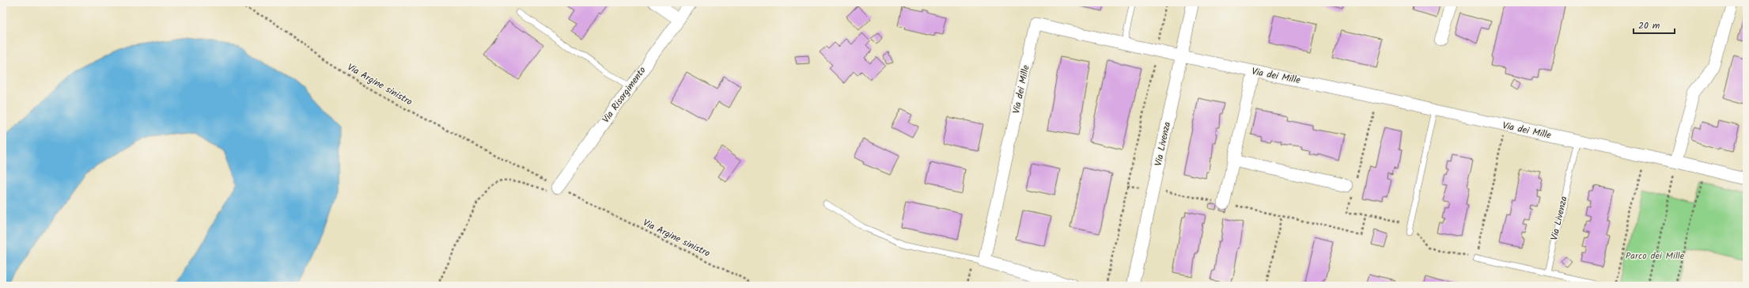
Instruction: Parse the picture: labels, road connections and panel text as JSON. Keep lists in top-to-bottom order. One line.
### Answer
{"streets":{"street":["Via dei Mille","Via Risorgimento","Via Livenza"],"path":["Via Argine sinistro"]},"crossings":[["Via dei Mille","Via Livenza"]],"parks":["Parco dei Mille"],"scale_bar":"20 m"}
